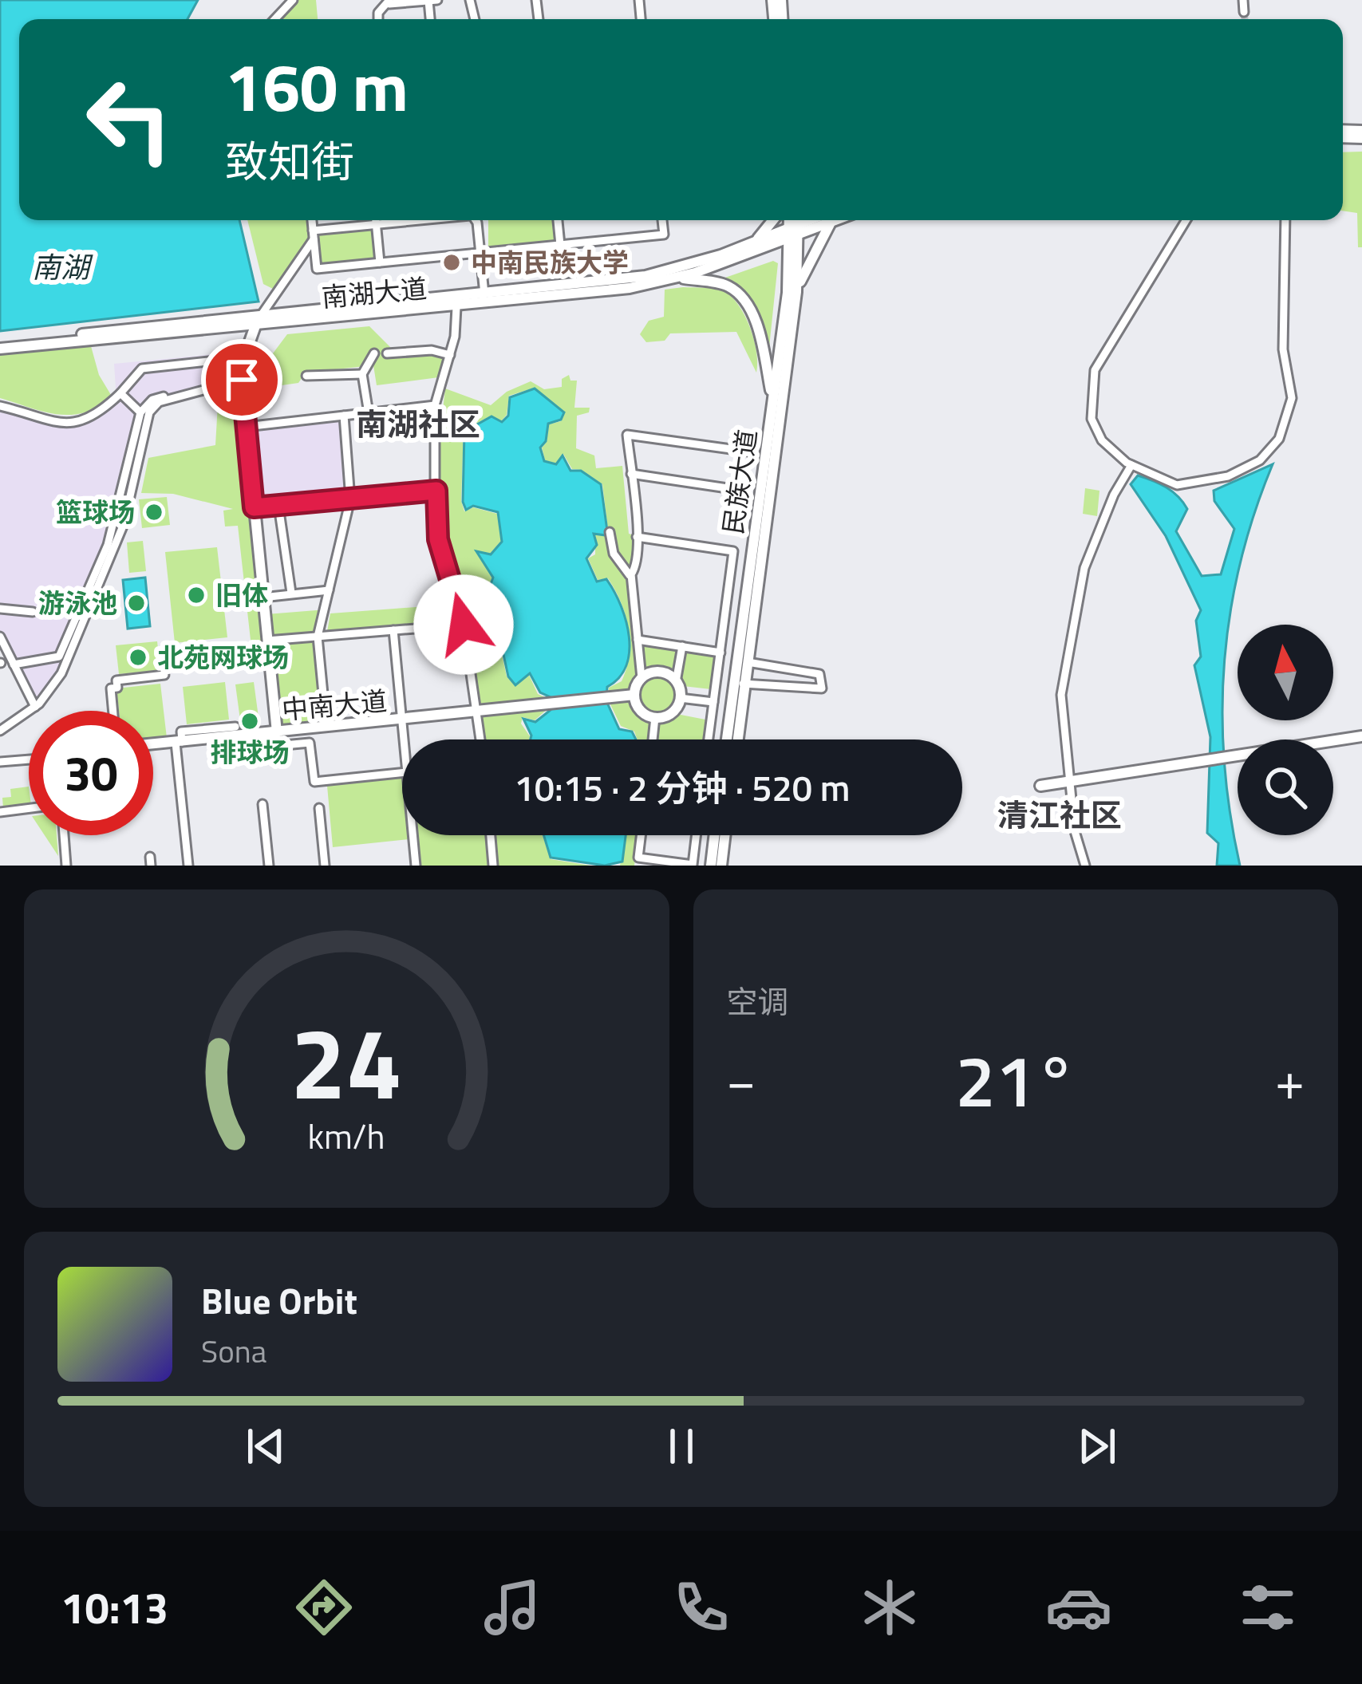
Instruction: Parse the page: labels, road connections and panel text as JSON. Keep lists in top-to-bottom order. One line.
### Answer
{"streets":{"main road":["南湖大道","民族大道","中南大道"]},"crossings":[["南湖大道","民族大道"]],"districts":["南湖社区","清江社区"],"water":["南湖"],"places":["中南民族大学","篮球场","旧体","游泳池","北苑网球场","排球场"],"north":"top","page":{"turn":["160 m","致知街"],"limit":"30","trip":"10:15 · 2 分钟 · 520 m","tile":"空调","heat":["−","21°","+"],"song":["Blue Orbit","Sona"],"tabs":"10:13","gauge":["24","km/h"]}}
